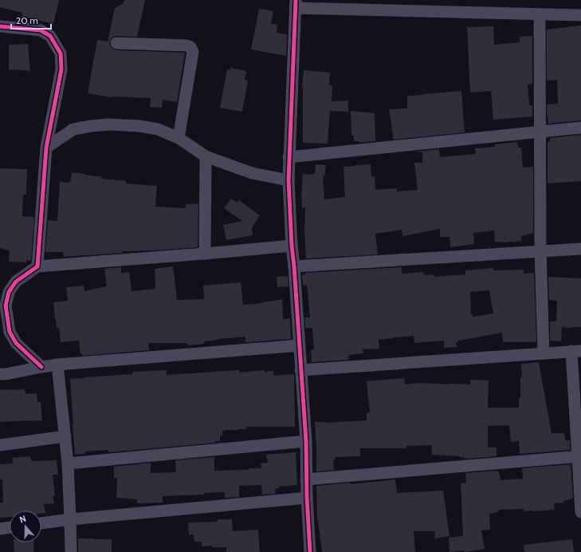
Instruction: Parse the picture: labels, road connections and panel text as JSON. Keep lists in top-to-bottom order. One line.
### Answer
{"scale_bar":"20 m","north":"top"}
